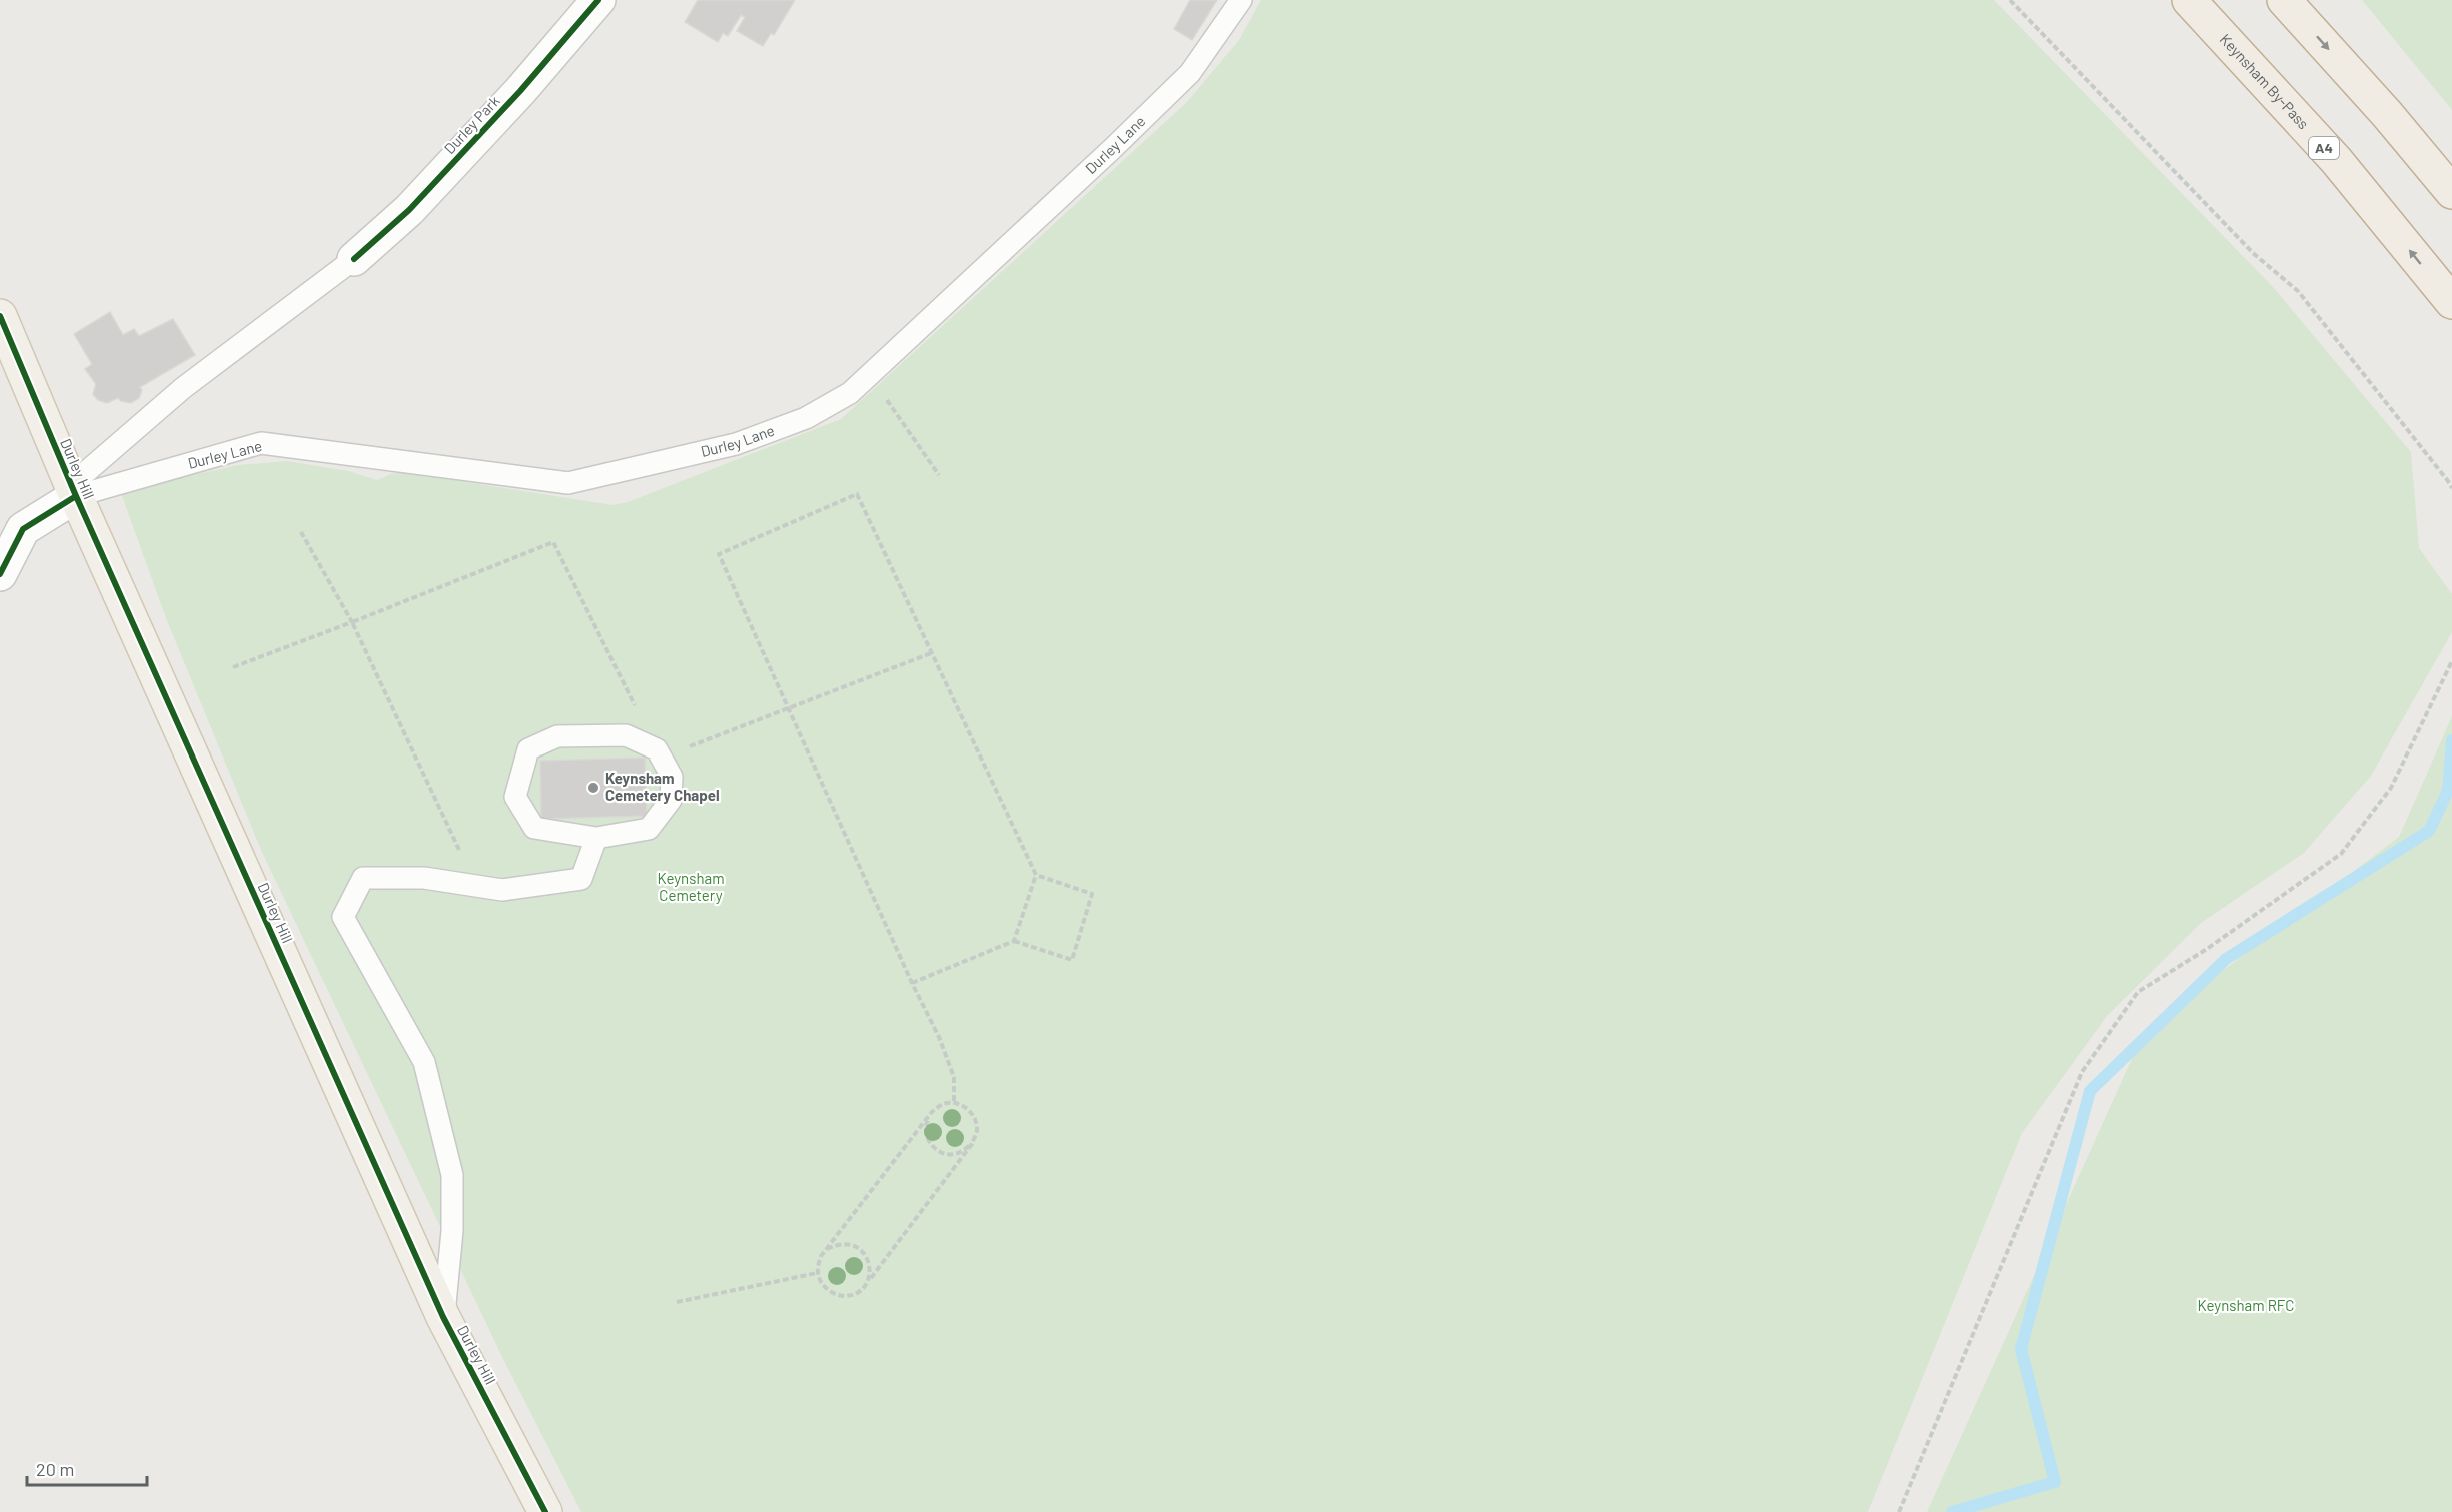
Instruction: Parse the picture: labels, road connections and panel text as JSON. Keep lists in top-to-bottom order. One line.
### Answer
{"streets":{"highway":["Keynsham By-Pass","A4"],"main road":["Durley Hill"],"street":["Durley Park"],"lane":["Durley Lane"]},"crossings":[["Durley Park","Durley Lane"],["Durley Park","Durley Hill"],["Durley Lane","Durley Hill"]],"parks":["Keynsham Cemetery","Keynsham RFC"],"places":["Keynsham Cemetery Chapel"],"scale_bar":"20 m"}
